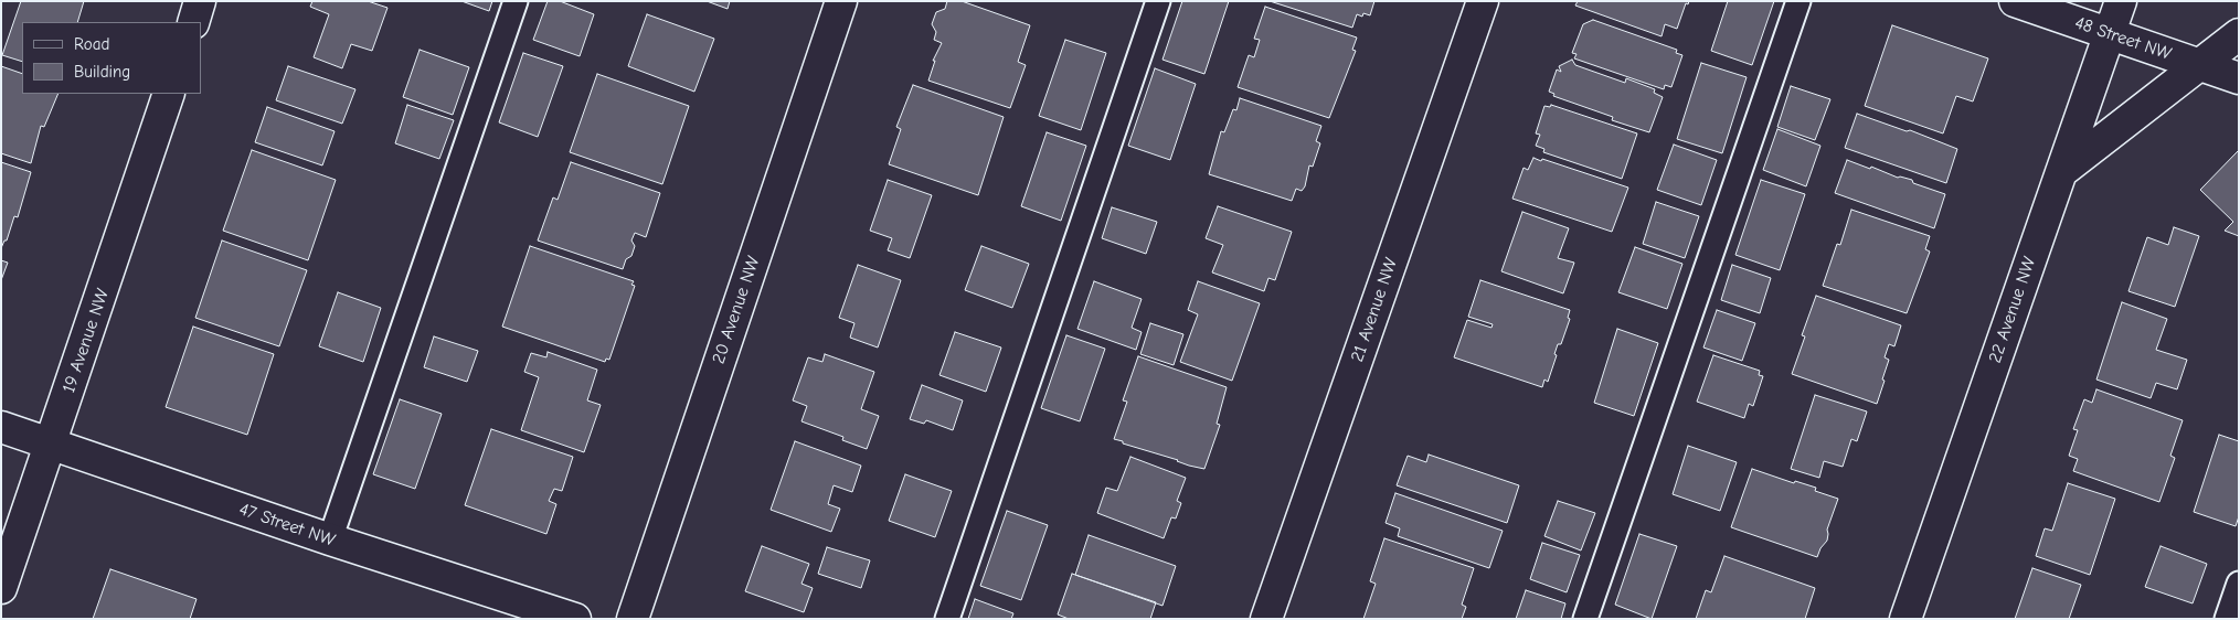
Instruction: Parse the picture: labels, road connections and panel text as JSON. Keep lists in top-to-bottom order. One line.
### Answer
{"streets":{"street":["48 Street NW","20 Avenue NW","21 Avenue NW","22 Avenue NW","19 Avenue NW","47 Street NW"]},"crossings":[["48 Street NW","22 Avenue NW"],["19 Avenue NW","47 Street NW"]],"legend":["Road","Building"]}
